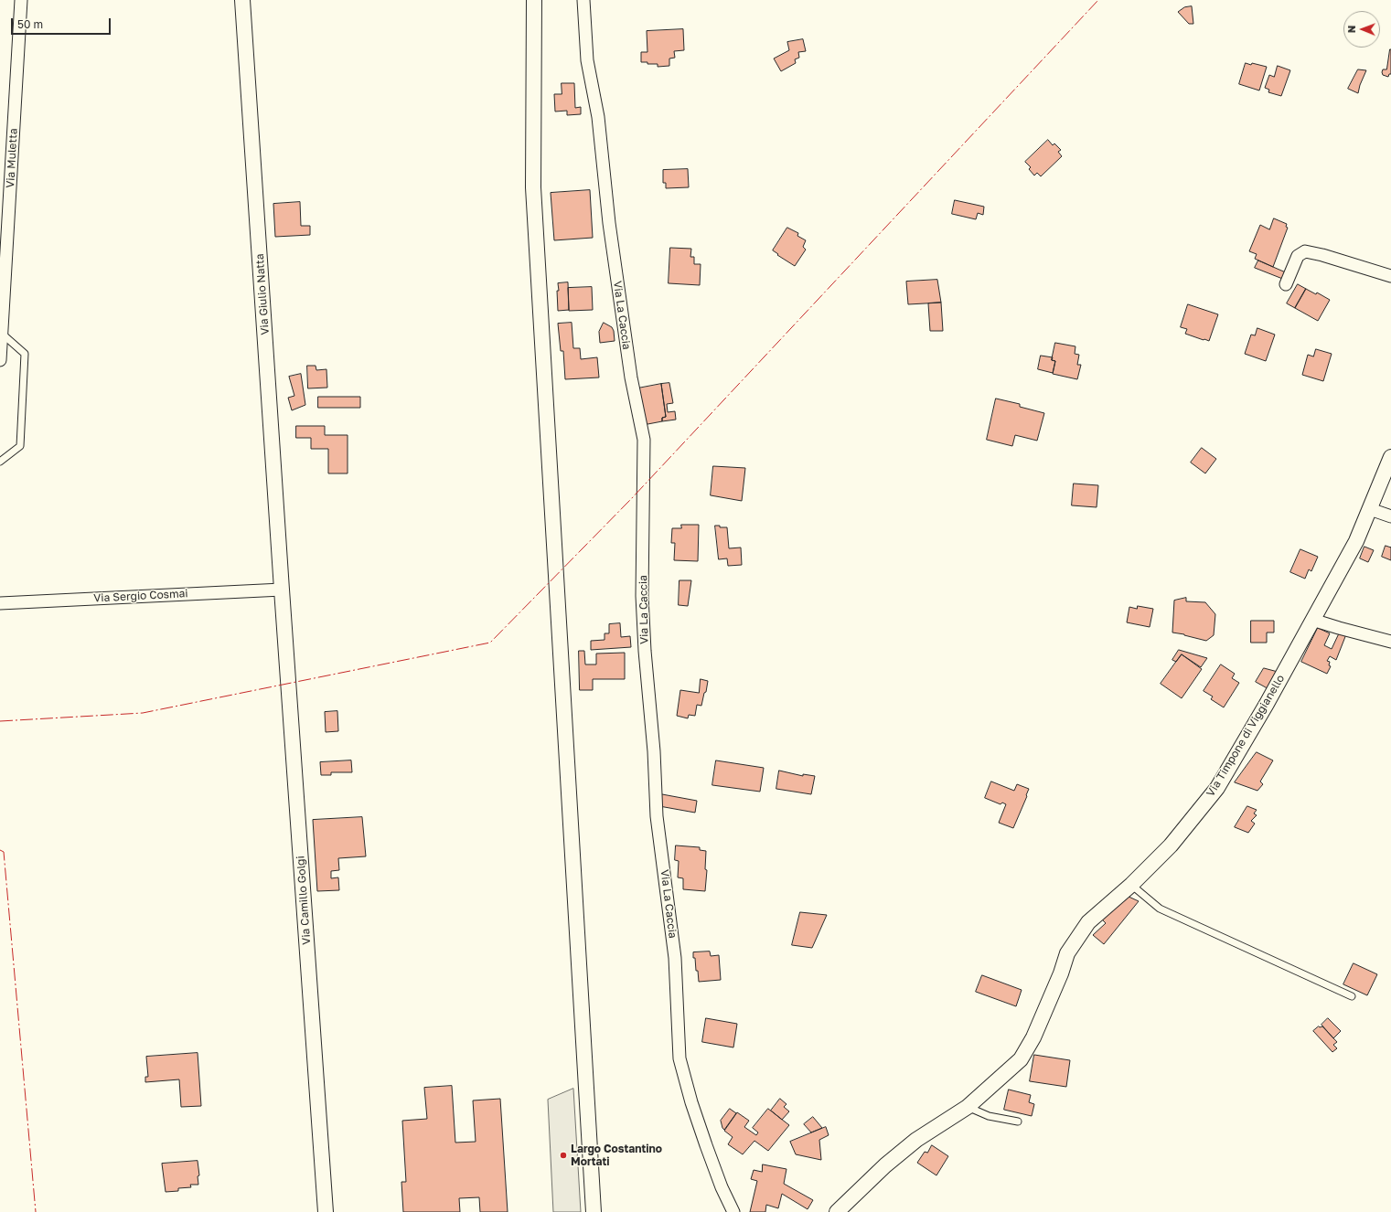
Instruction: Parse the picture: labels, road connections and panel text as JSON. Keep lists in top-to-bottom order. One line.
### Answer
{"streets":{"street":["Via Muletta","Via Giulio Natta","Via La Caccia","Via Sergio Cosmai","Via Timpone di Viggianello","Via Camillo Golgi"]},"crossings":[["Via Giulio Natta","Via Sergio Cosmai"],["Via Giulio Natta","Via Camillo Golgi"],["Via Sergio Cosmai","Via Camillo Golgi"]],"places":["Largo Costantino Mortati"],"scale_bar":"50 m","north":"left"}
